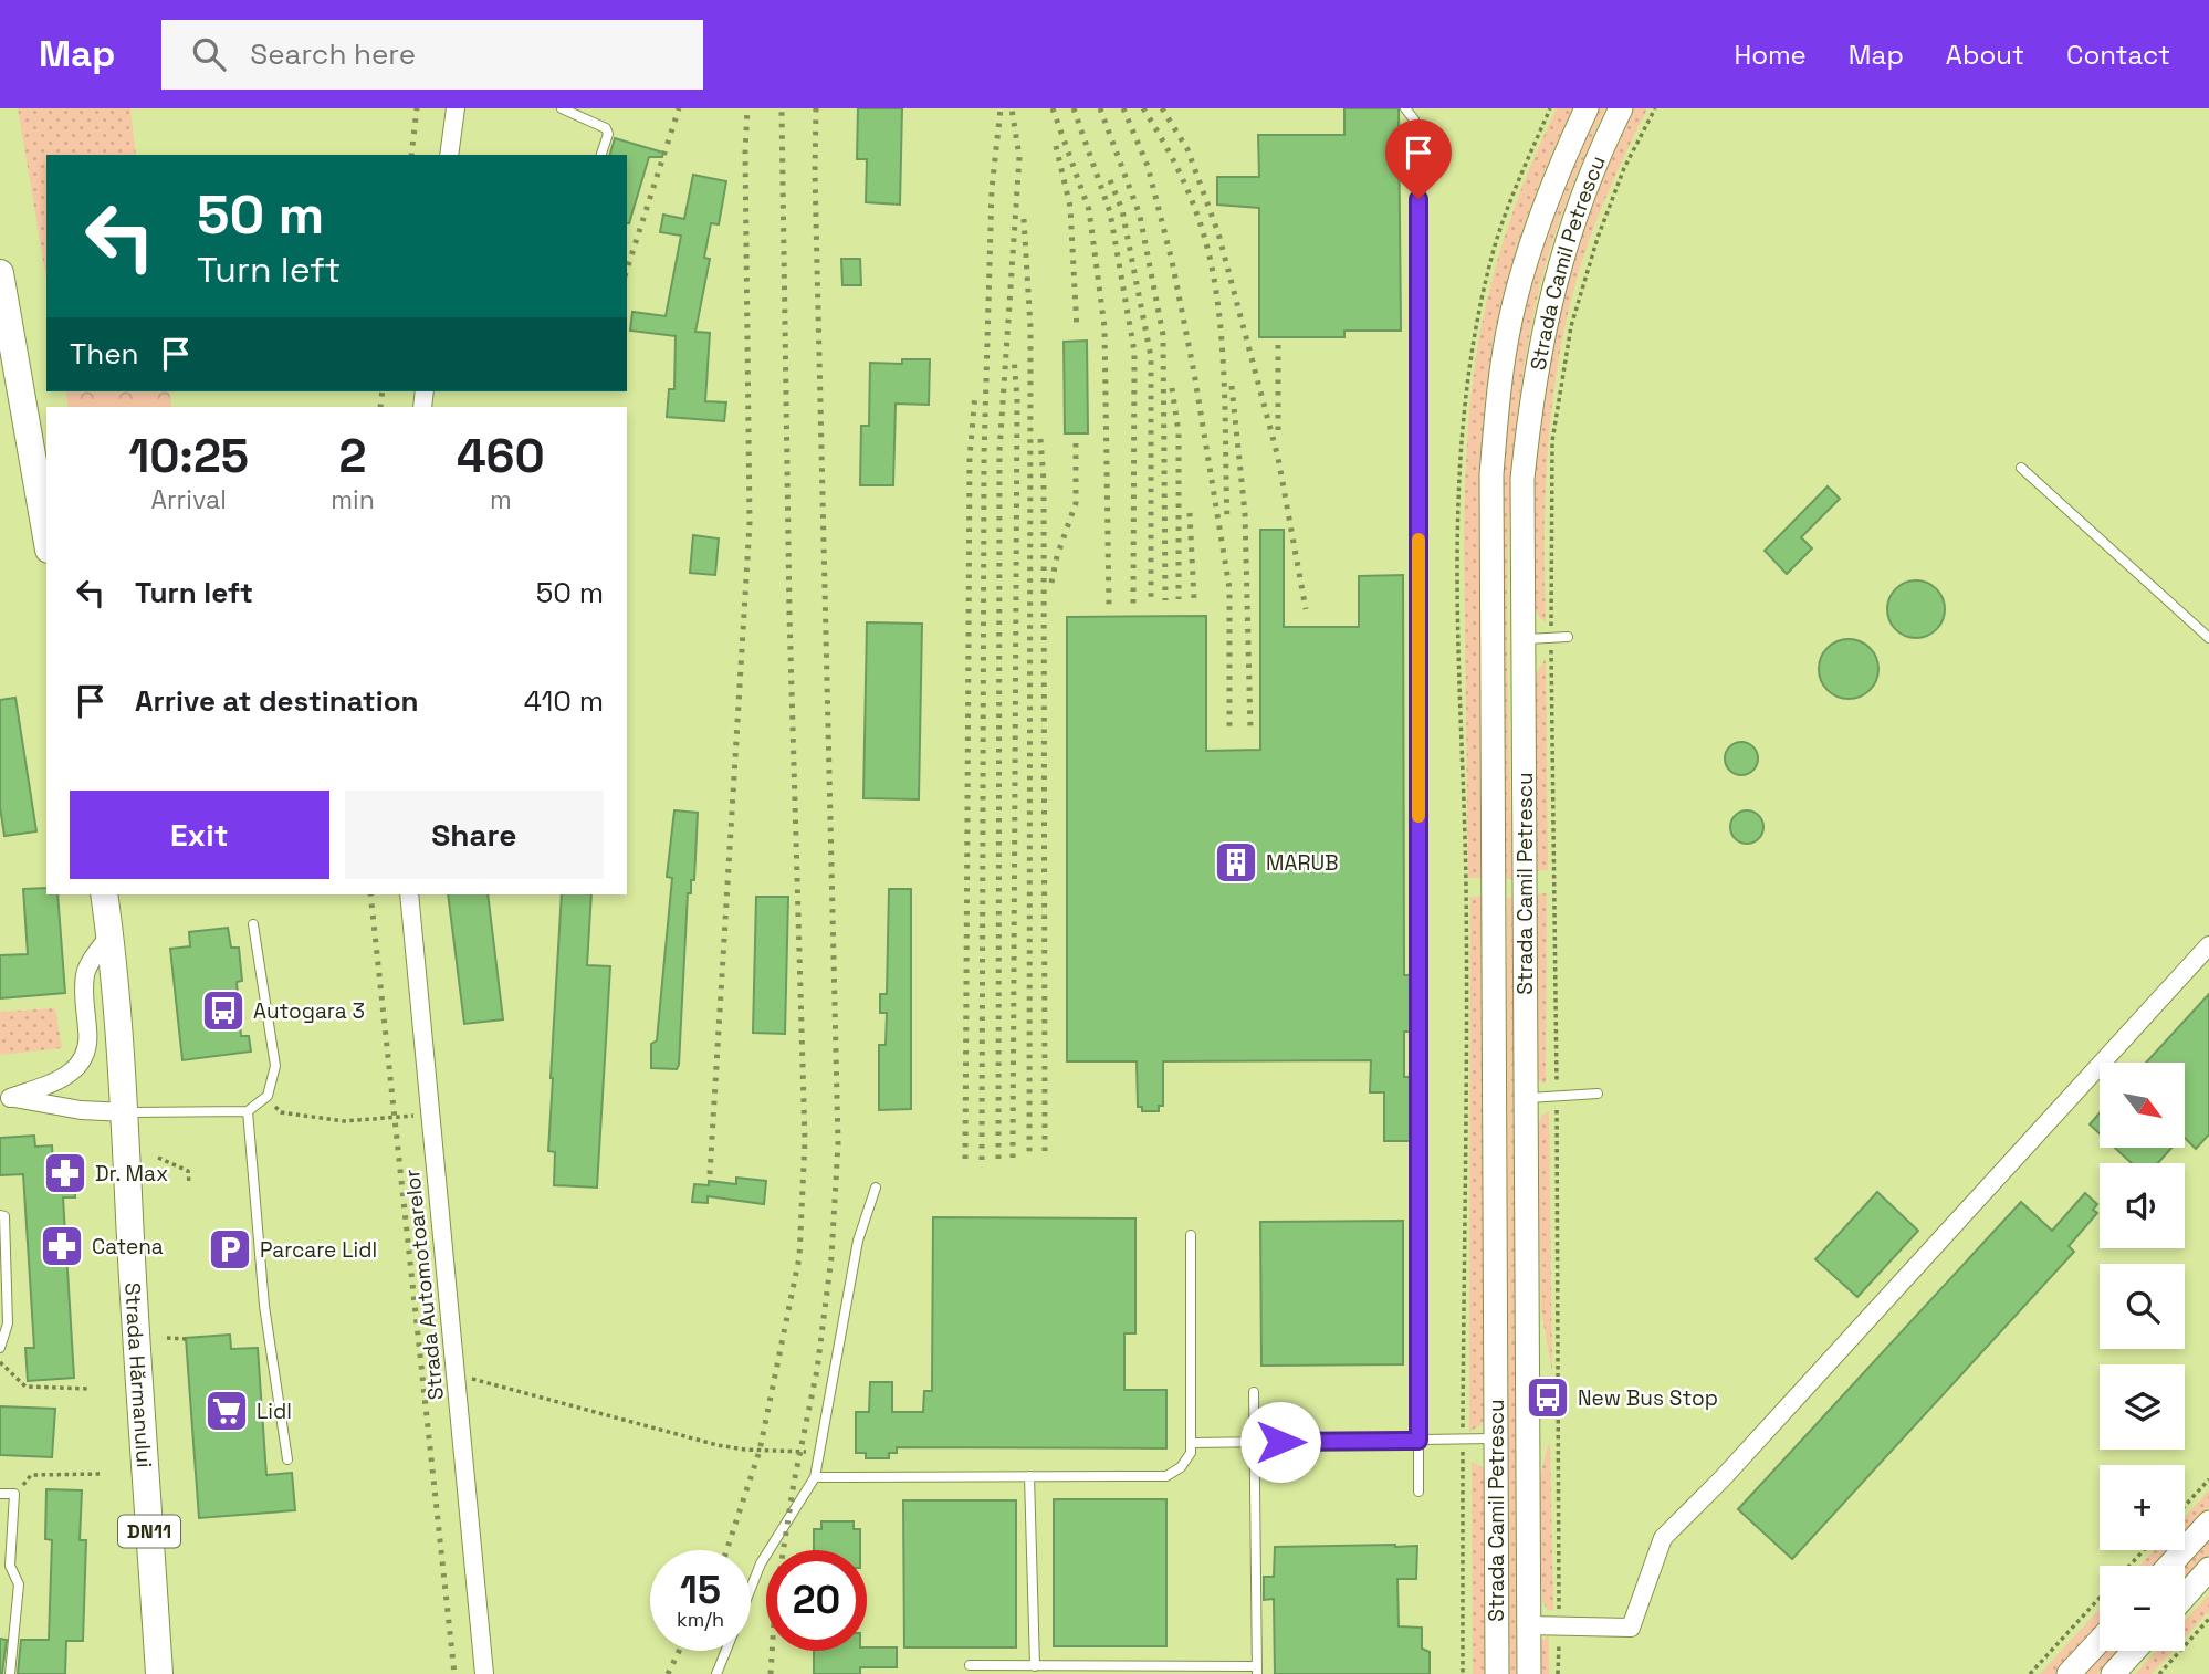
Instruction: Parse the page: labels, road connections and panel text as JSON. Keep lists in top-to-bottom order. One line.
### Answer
{"streets":{"main road":["Strada Hărmanului","DN11"],"street":["Strada Camil Petrescu","Strada Automotoarelor"]},"places":{"building":["MARUB"],"bus stop":["Autogara 3","New Bus Stop"],"pharmacy":["Dr. Max","Catena"],"parking":["Parcare Lidl"],"supermarket":["Lidl"]},"north":"bottom right","page":{"header":"Map","search":"Search here","nav":["Home","Map","About","Contact"],"turn":["50 m","Turn left"],"then":"Then","eta":["10:25","Arrival","2","min","460","m"],"list":[{"name":"Turn left","value":"50 m"},{"name":"Arrive at destination","value":"410 m"}],"buttons":["Exit","Share"],"map_buttons":["+","−"],"speed":"15 km/h","limit":"20"}}
